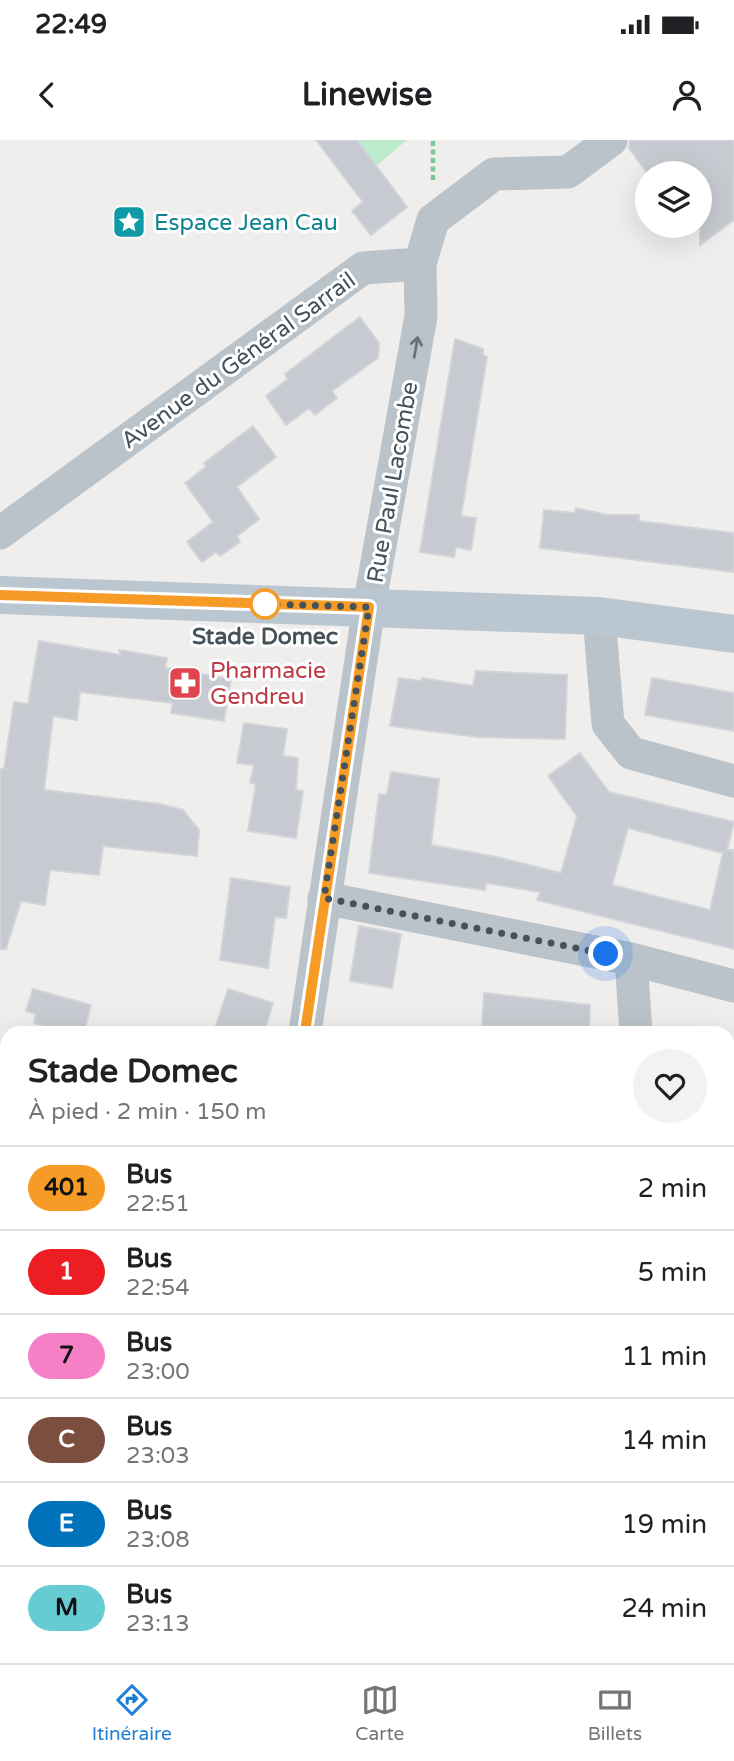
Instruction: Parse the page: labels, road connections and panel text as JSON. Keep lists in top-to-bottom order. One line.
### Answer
{"streets":{"street":["Avenue du Général Sarrail","Rue Paul Lacombe"]},"crossings":[["Avenue du Général Sarrail","Rue Paul Lacombe"]],"one_way":["Rue Paul Lacombe"],"places":{"place":["Espace Jean Cau"],"other":["Stade Domec"],"pharmacy":["Pharmacie Gendreu"]},"lines":["bus line 401"],"page":{"status":"22:49","header":"Linewise","heading":["Stade Domec","À pied · 2 min · 150 m"],"list":[{"mark":"401","name":"Bus","note":"22:51","value":"2 min"},{"mark":"1","name":"Bus","note":"22:54","value":"5 min"},{"mark":"7","name":"Bus","note":"23:00","value":"11 min"},{"mark":"C","name":"Bus","note":"23:03","value":"14 min"},{"mark":"E","name":"Bus","note":"23:08","value":"19 min"},{"mark":"M","name":"Bus","note":"23:13","value":"24 min"}],"tabs":["Itinéraire","Carte","Billets"]}}
